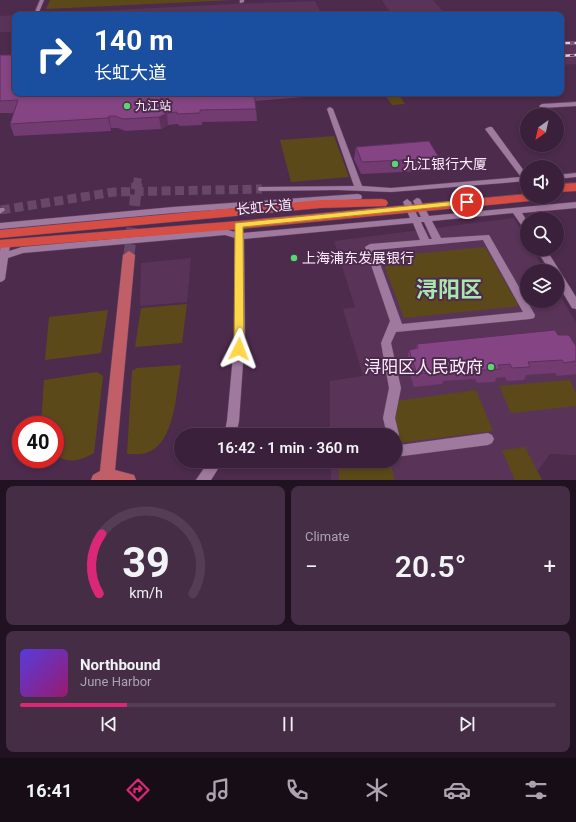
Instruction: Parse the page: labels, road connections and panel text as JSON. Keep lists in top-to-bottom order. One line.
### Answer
{"streets":{"highway":["长虹大道"]},"districts":["浔阳区"],"places":["九江站","九江银行大厦","上海浦东发展银行","浔阳区人民政府"],"north":"bottom left","page":{"turn":["140 m","长虹大道"],"limit":"40","trip":"16:42 · 1 min · 360 m","tile":"Climate","heat":["−","20.5°","+"],"song":["Northbound","June Harbor"],"tabs":"16:41","gauge":["39","km/h"]}}
